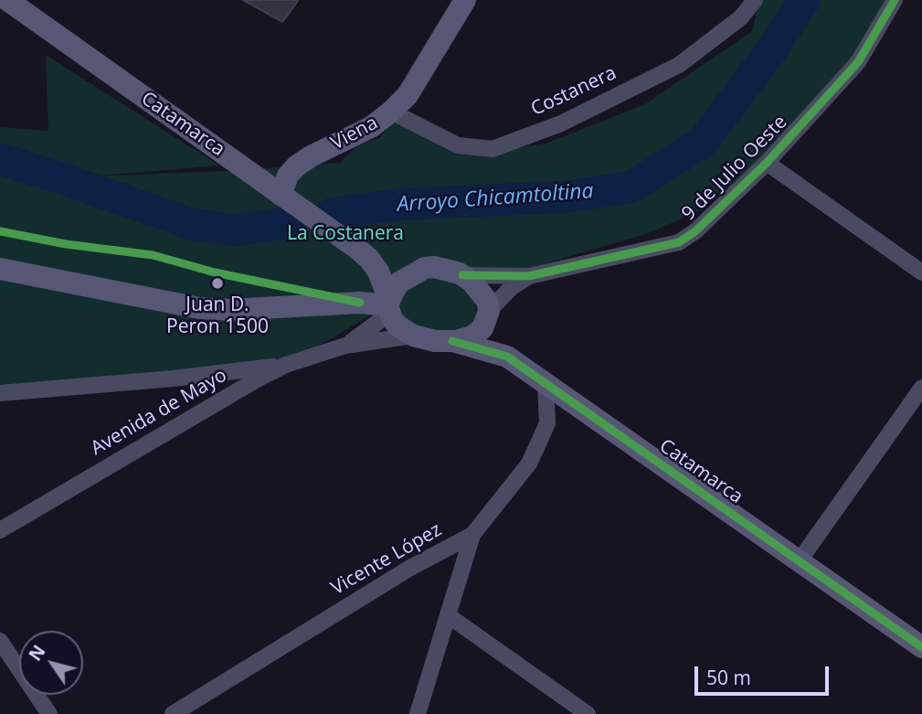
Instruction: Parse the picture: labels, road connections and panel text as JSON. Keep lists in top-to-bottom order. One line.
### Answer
{"streets":{"street":["Costanera","Catamarca","Viena","9 de Julio Oeste","Avenida de Mayo","Vicente López"]},"crossings":[["Costanera","Viena"],["Catamarca","Viena"],["Catamarca","9 de Julio Oeste"],["Catamarca","Avenida de Mayo"],["Catamarca","Vicente López"],["9 de Julio Oeste","Avenida de Mayo"]],"water":["Arroyo Chicamtoltina"],"parks":["La Costanera"],"places":["Juan D. Peron 1500"],"scale_bar":"50 m","north":"top left"}
